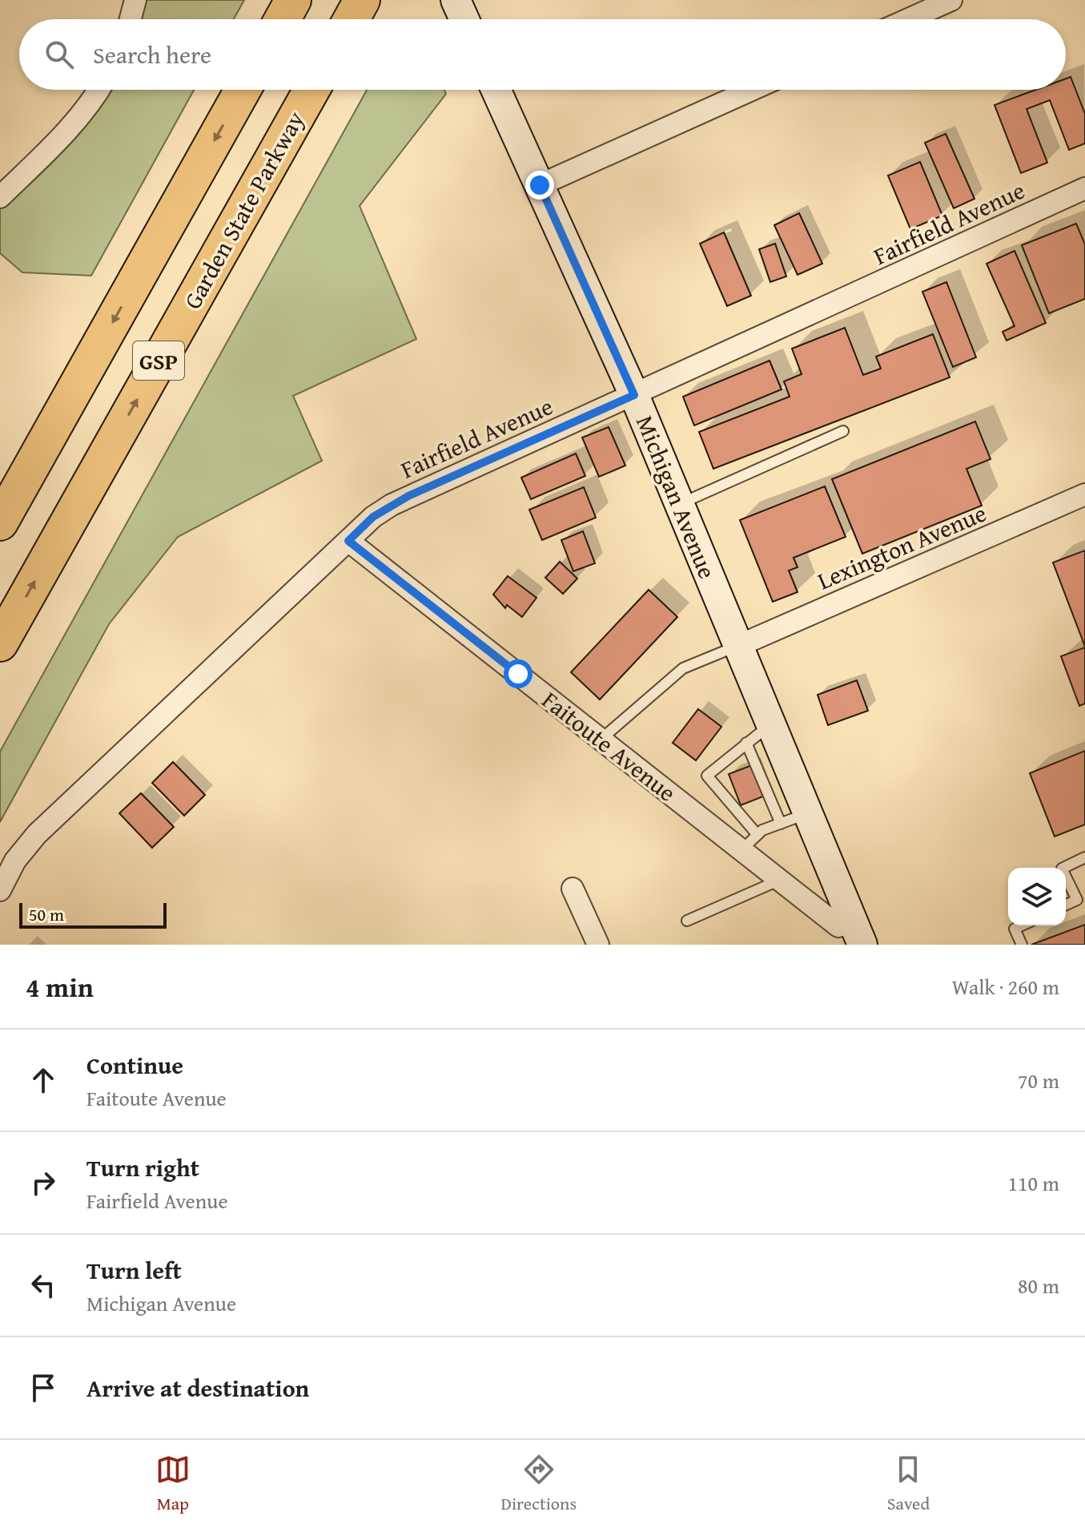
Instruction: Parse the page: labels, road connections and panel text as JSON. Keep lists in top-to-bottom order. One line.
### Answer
{"streets":{"highway":["Garden State Parkway","GSP"],"street":["Fairfield Avenue","Michigan Avenue","Lexington Avenue","Faitoute Avenue"]},"crossings":[["Fairfield Avenue","Michigan Avenue"],["Fairfield Avenue","Faitoute Avenue"],["Michigan Avenue","Lexington Avenue"],["Michigan Avenue","Faitoute Avenue"]],"scale_bar":"50 m","page":{"search":"Search here","scale":"50 m","heading":["4 min","Walk · 260 m"],"list":[["Continue","Faitoute Avenue","70 m"],["Turn right","Fairfield Avenue","110 m"],["Turn left","Michigan Avenue","80 m"],"Arrive at destination"],"nav":["Map","Directions","Saved"]}}
